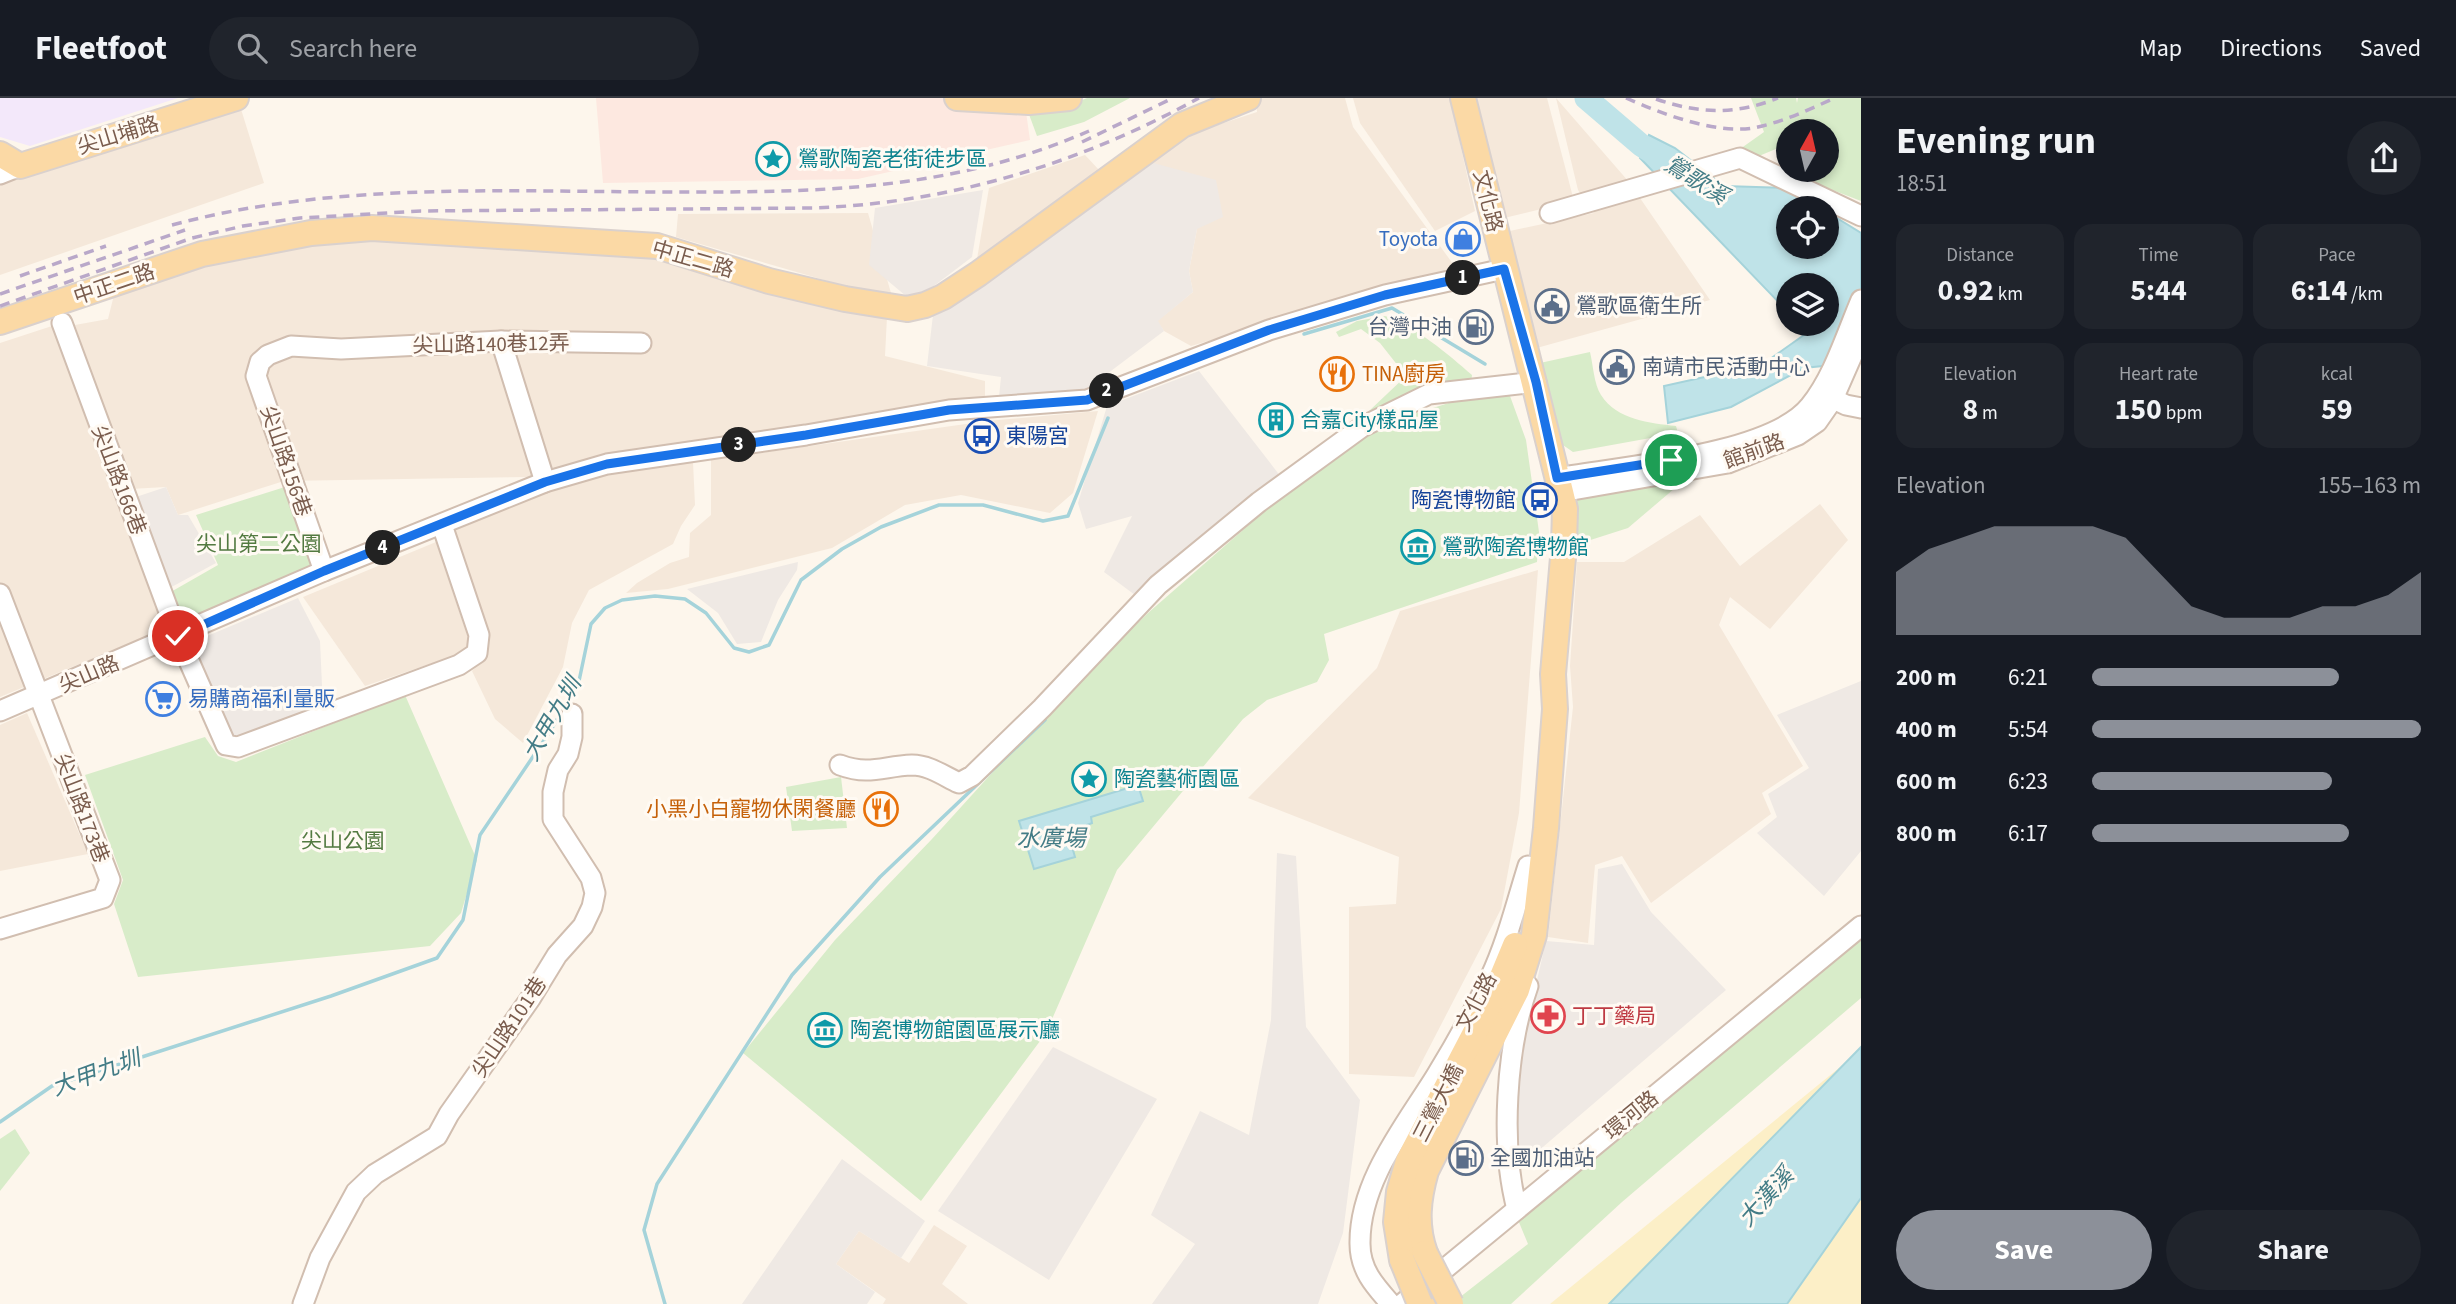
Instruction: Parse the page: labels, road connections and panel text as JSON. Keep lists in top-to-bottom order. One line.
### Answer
{"streets":{"main road":["尖山埔路","文化路","中正二路","三鶯大橋"],"street":["尖山路140巷12弄","館前路","尖山路156巷","尖山路166巷","尖山路","尖山路173巷","尖山路101巷","環河路"]},"crossings":[["文化路","館前路"],["文化路","尖山路"],["文化路","三鶯大橋"],["尖山路140巷12弄","尖山路156巷"],["尖山路156巷","尖山路"],["尖山路166巷","尖山路"],["尖山路","尖山路173巷"],["三鶯大橋","環河路"]],"water":["鶯歌溪","大甲九圳","水廣場","大漢溪"],"parks":["尖山第二公園","尖山公園"],"places":{"place":["鶯歌陶瓷老街徒步區","陶瓷藝術園區"],"shop":["Toyota"],"public building":["鶯歌區衛生所","南靖市民活動中心"],"fuel station":["台灣中油","全國加油站"],"restaurant":["TINA廚房","小黑小白寵物休閑餐廳"],"building":["合嘉City樣品屋"],"bus stop":["東陽宮","陶瓷博物館"],"museum":["鶯歌陶瓷博物館","陶瓷博物館園區展示廳"],"supermarket":["易購商福利量販"],"pharmacy":["丁丁藥局"]},"north":"top","page":{"header":"Fleetfoot","search":"Search here","nav":["Map","Directions","Saved"],"heading":["Evening run","18:51"],"stats":[["Distance","0.92 km"],["Time","5:44"],["Pace","6:14 /km"],["Elevation","8 m"],["Heart rate","150 bpm"],["kcal","59"]],"pins":["1","2","3","4"],"chart":["Elevation","155–163 m"],"list":[{"name":"200 m","note":"6:21"},{"name":"400 m","note":"5:54"},{"name":"600 m","note":"6:23"},{"name":"800 m","note":"6:17"}],"buttons":["Save","Share"]}}
